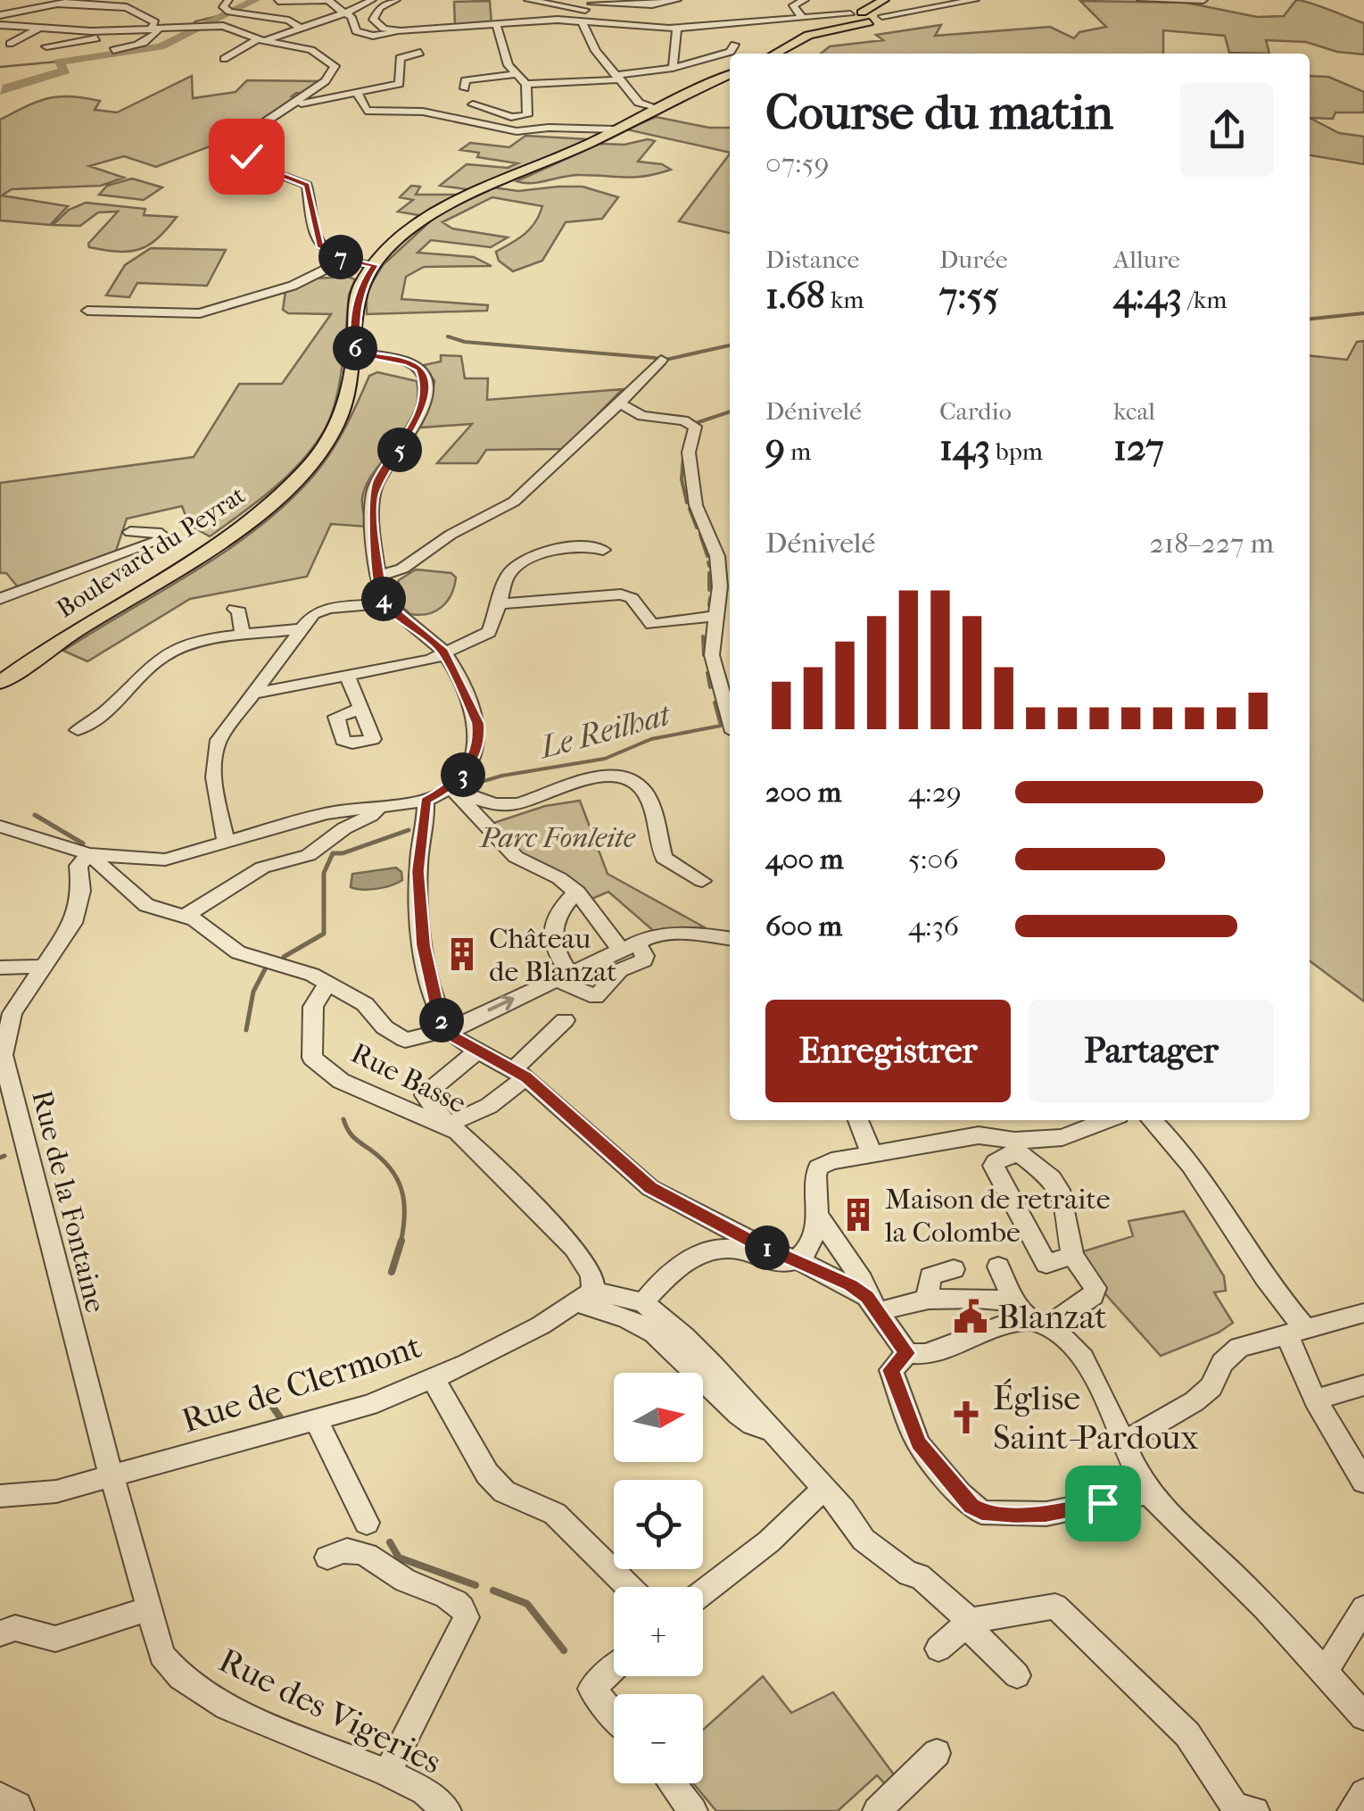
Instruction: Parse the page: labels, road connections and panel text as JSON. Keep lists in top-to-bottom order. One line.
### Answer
{"streets":{"main road":["Boulevard du Peyrat"],"street":["Rue Basse","Rue de la Fontaine","Rue de Clermont","Rue des Vigeries"]},"crossings":[["Rue Basse","Rue de Clermont"],["Rue de la Fontaine","Rue de Clermont"],["Rue de la Fontaine","Rue des Vigeries"],["Rue de Clermont","Rue des Vigeries"]],"water":["Le Reilhat"],"parks":["Parc Fonleite"],"places":{"building":["Château de Blanzat","Maison de retraite la Colombe"],"public building":["Blanzat"],"church":["Église Saint-Pardoux"]},"north":"right","page":{"heading":["Course du matin","07:59"],"stats":[["Distance","1.68 km"],["Durée","7:55"],["Allure","4:43 /km"],["Dénivelé","9 m"],["Cardio","143 bpm"],["kcal","127"]],"pins":["7","6","5","4","3","2","1"],"chart":["Dénivelé","218–227 m"],"list":[{"name":"200 m","note":"4:29"},{"name":"400 m","note":"5:06"},{"name":"600 m","note":"4:36"}],"buttons":["Enregistrer","Partager"],"map_buttons":["+","−"]}}
